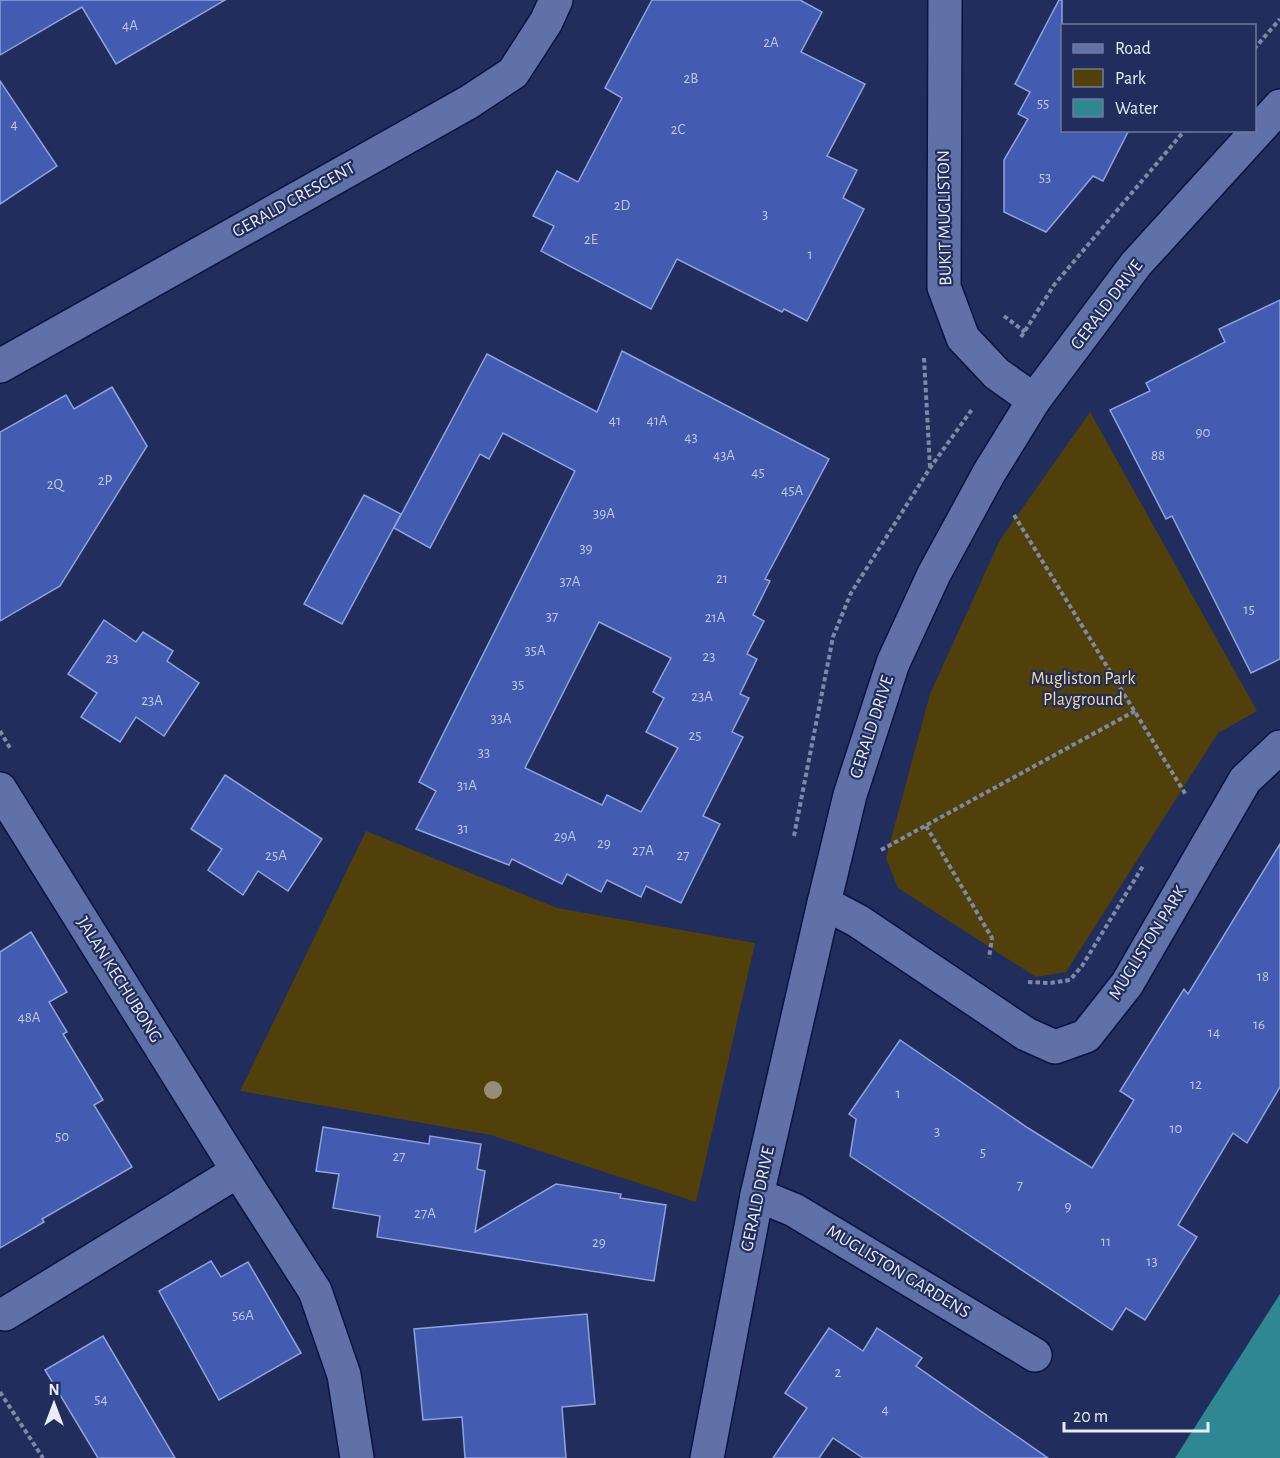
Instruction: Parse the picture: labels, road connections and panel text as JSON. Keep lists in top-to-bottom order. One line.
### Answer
{"streets":{"street":["GERALD CRESCENT","BUKIT MUGLISTON","GERALD DRIVE","MUGLISTON PARK","JALAN KECHUBONG","MUGLISTON GARDENS"]},"crossings":[["BUKIT MUGLISTON","GERALD DRIVE"],["GERALD DRIVE","MUGLISTON PARK"],["GERALD DRIVE","MUGLISTON GARDENS"]],"parks":["Mugliston Park Playground"],"house_numbers":["4A","2A","2B","55","4","2C","53","2D","3","2E","1","41","41A","90","43","43A","88","45","2P","2Q","45A","39A","39","21","37A","15","37","21A","35A","23","23","35","23A","23A","33A","25","33","31A","31","29A","29","27A","25A","27","18","48A","16","14","12","1","10","3","50","5","27","7","9","27A","11","29","13","56A","2","54","4"],"legend":["Road","Park","Water"],"scale_bar":"20 m","north":"top"}
